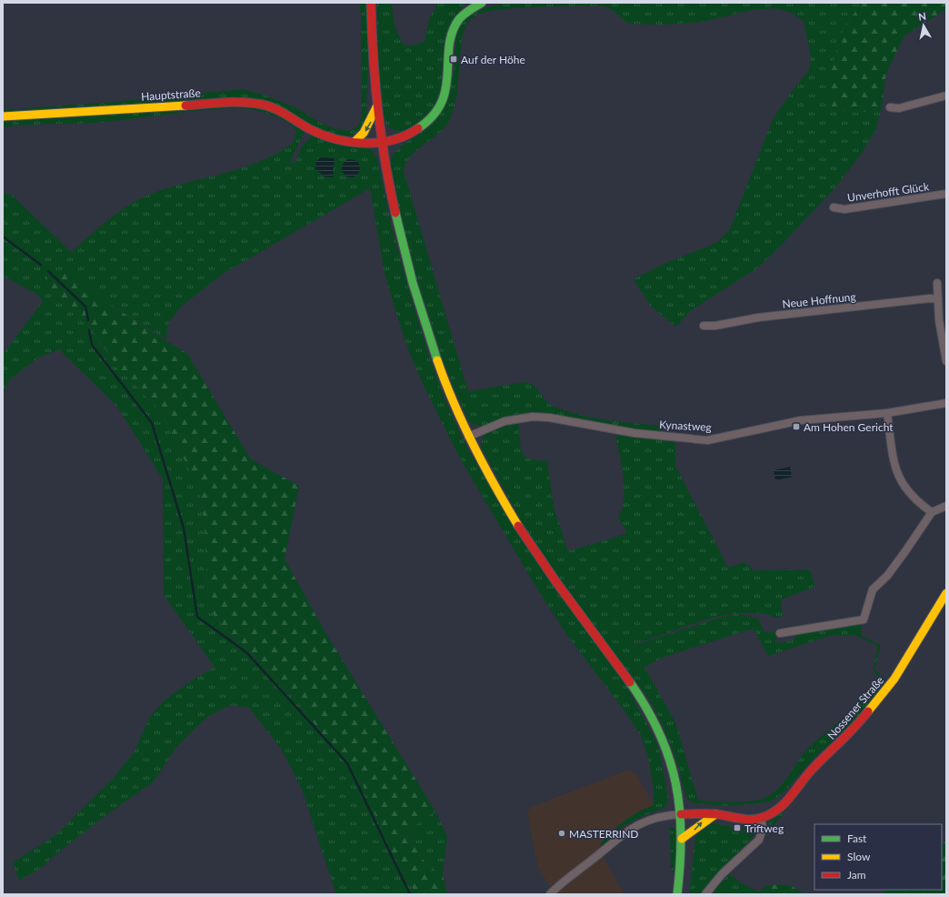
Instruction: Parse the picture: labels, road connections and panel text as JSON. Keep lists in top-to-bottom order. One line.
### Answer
{"streets":{"street":["Hauptstraße","Unverhofft Glück","Neue Hoffnung","Kynastweg","Nossener Straße"]},"places":{"transit":["Auf der Höhe","Am Hohen Gericht","Triftweg"],"other":["MASTERRIND"]},"legend":["Fast","Slow","Jam"],"north":"top"}
